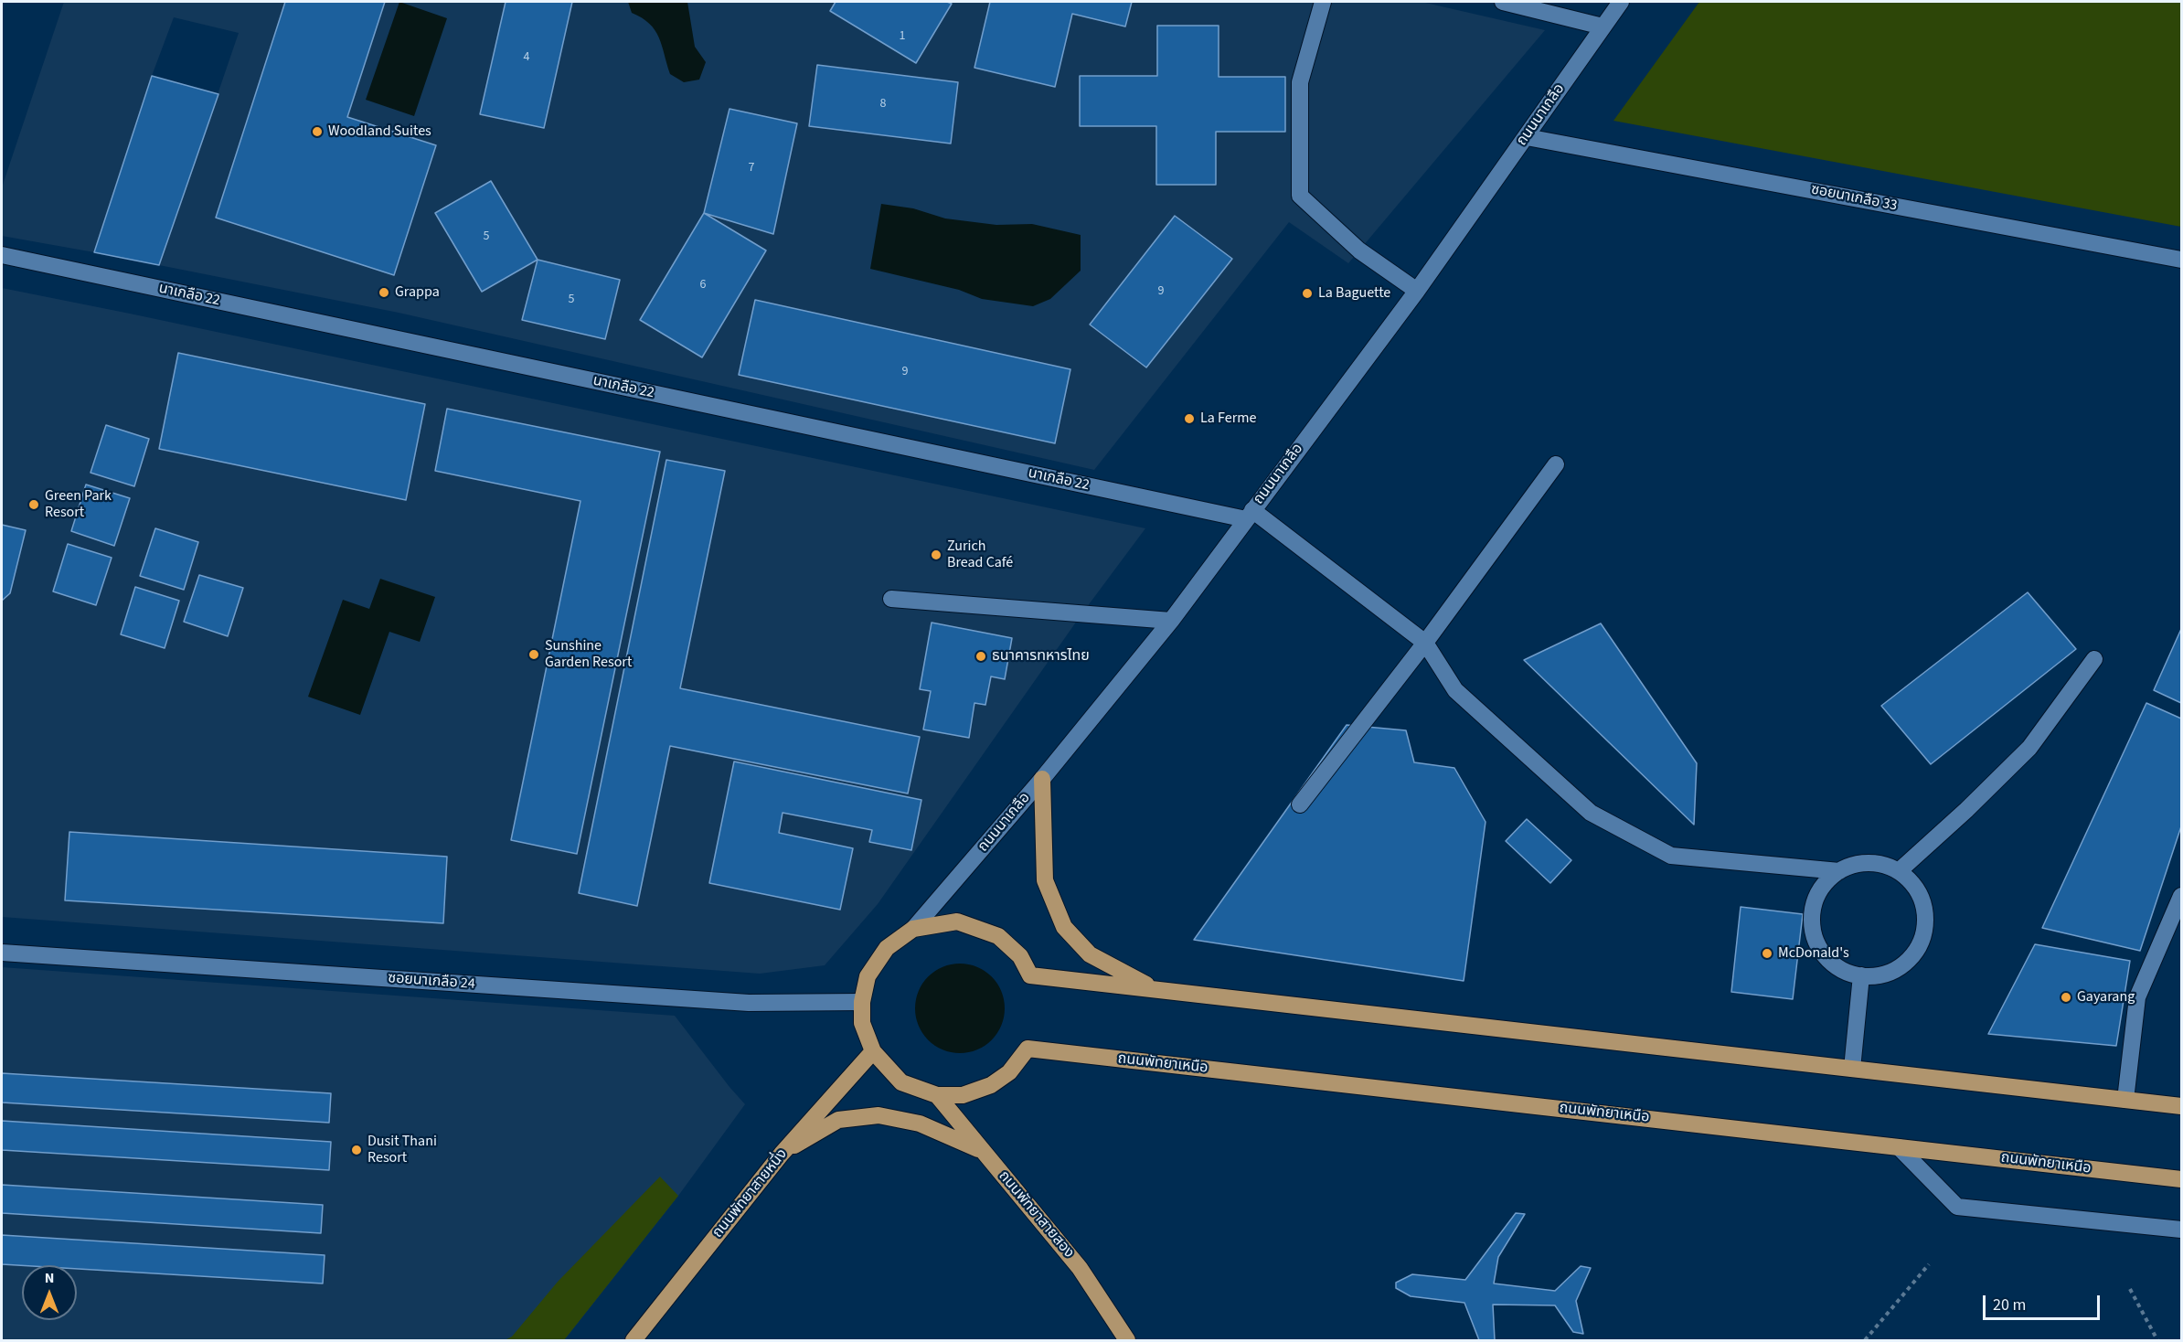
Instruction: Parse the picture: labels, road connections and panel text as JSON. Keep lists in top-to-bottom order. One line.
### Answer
{"streets":{"main road":["ถนนพัทยาเหนือ","ถนนพัทยาสายหนึ่ง","ถนนพัทยาสายสอง"],"street":["ถนนนาเกลือ","ซอยนาเกลือ 33","นาเกลือ 22","ซอยนาเกลือ 24"]},"crossings":[["ถนนนาเกลือ","ซอยนาเกลือ 33"],["ถนนนาเกลือ","นาเกลือ 22"],["ถนนพัทยาเหนือ","ถนนพัทยาสายสอง"]],"places":["Woodland Suites","Grappa","La Baguette","La Ferme","Green Park Resort","Zurich Bread Café","Sunshine Garden Resort","ธนาคารทหารไทย","McDonald's","Gayarang","Dusit Thani Resort"],"house_numbers":["1","4","8","7","5","6","9","5","9"],"scale_bar":"20 m","north":"top"}
